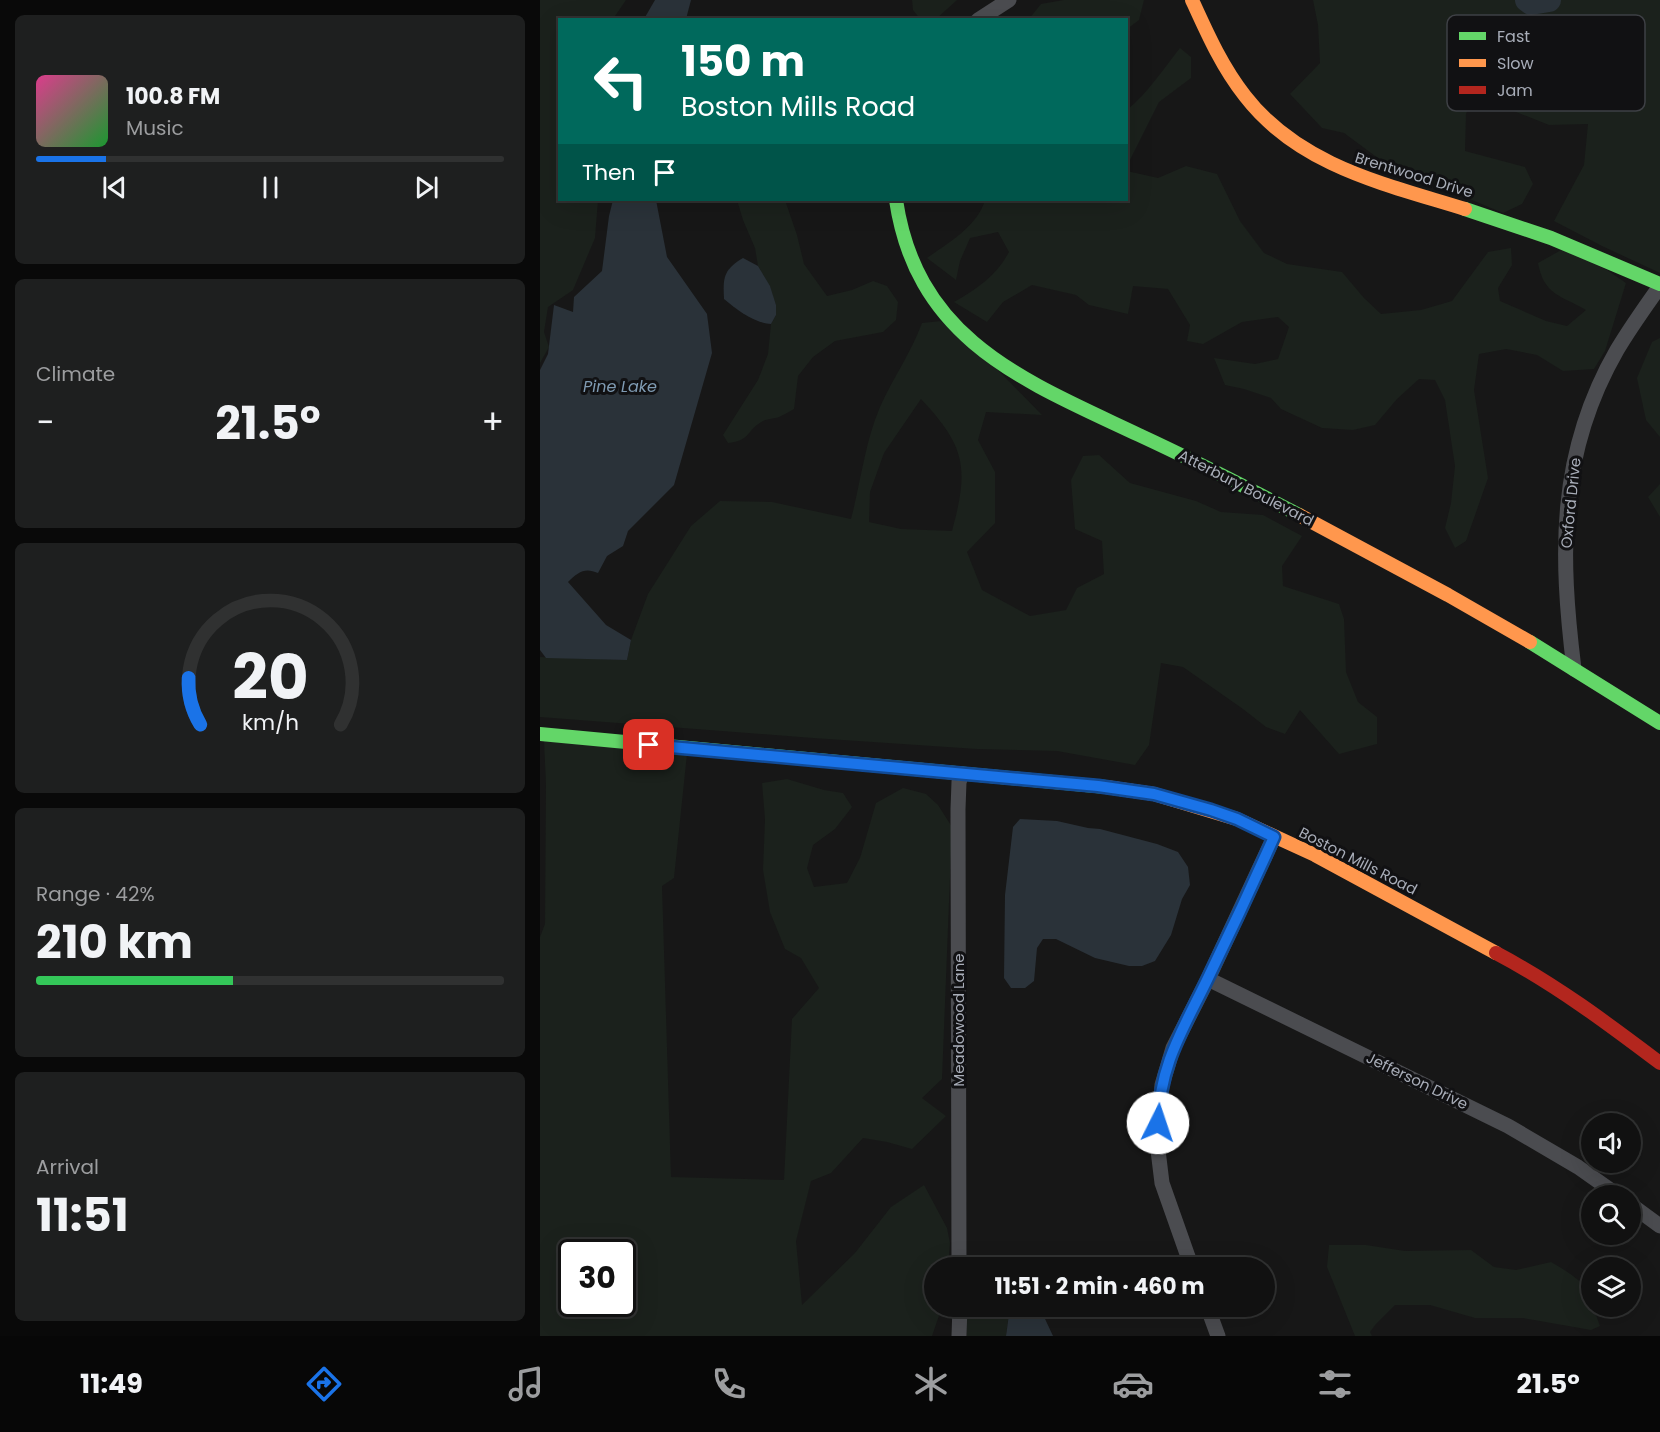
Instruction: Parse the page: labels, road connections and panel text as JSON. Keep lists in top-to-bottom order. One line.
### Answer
{"streets":{"street":["Brentwood Drive","Atterbury Boulevard","Oxford Drive","Boston Mills Road","Meadowood Lane","Jefferson Drive"]},"crossings":[["Brentwood Drive","Oxford Drive"],["Atterbury Boulevard","Oxford Drive"],["Boston Mills Road","Meadowood Lane"]],"water":["Pine Lake"],"legend":["Fast","Slow","Jam"],"page":{"turn":["150 m","Boston Mills Road"],"song":["100.8 FM","Music"],"then":"Then","tile":["Climate",["Range · 42%","210 km"],["Arrival","11:51"]],"heat":["−","21.5°","+"],"limit":"30","trip":"11:51 · 2 min · 460 m","tabs":["11:49","21.5°"],"gauge":["20","km/h"]}}
